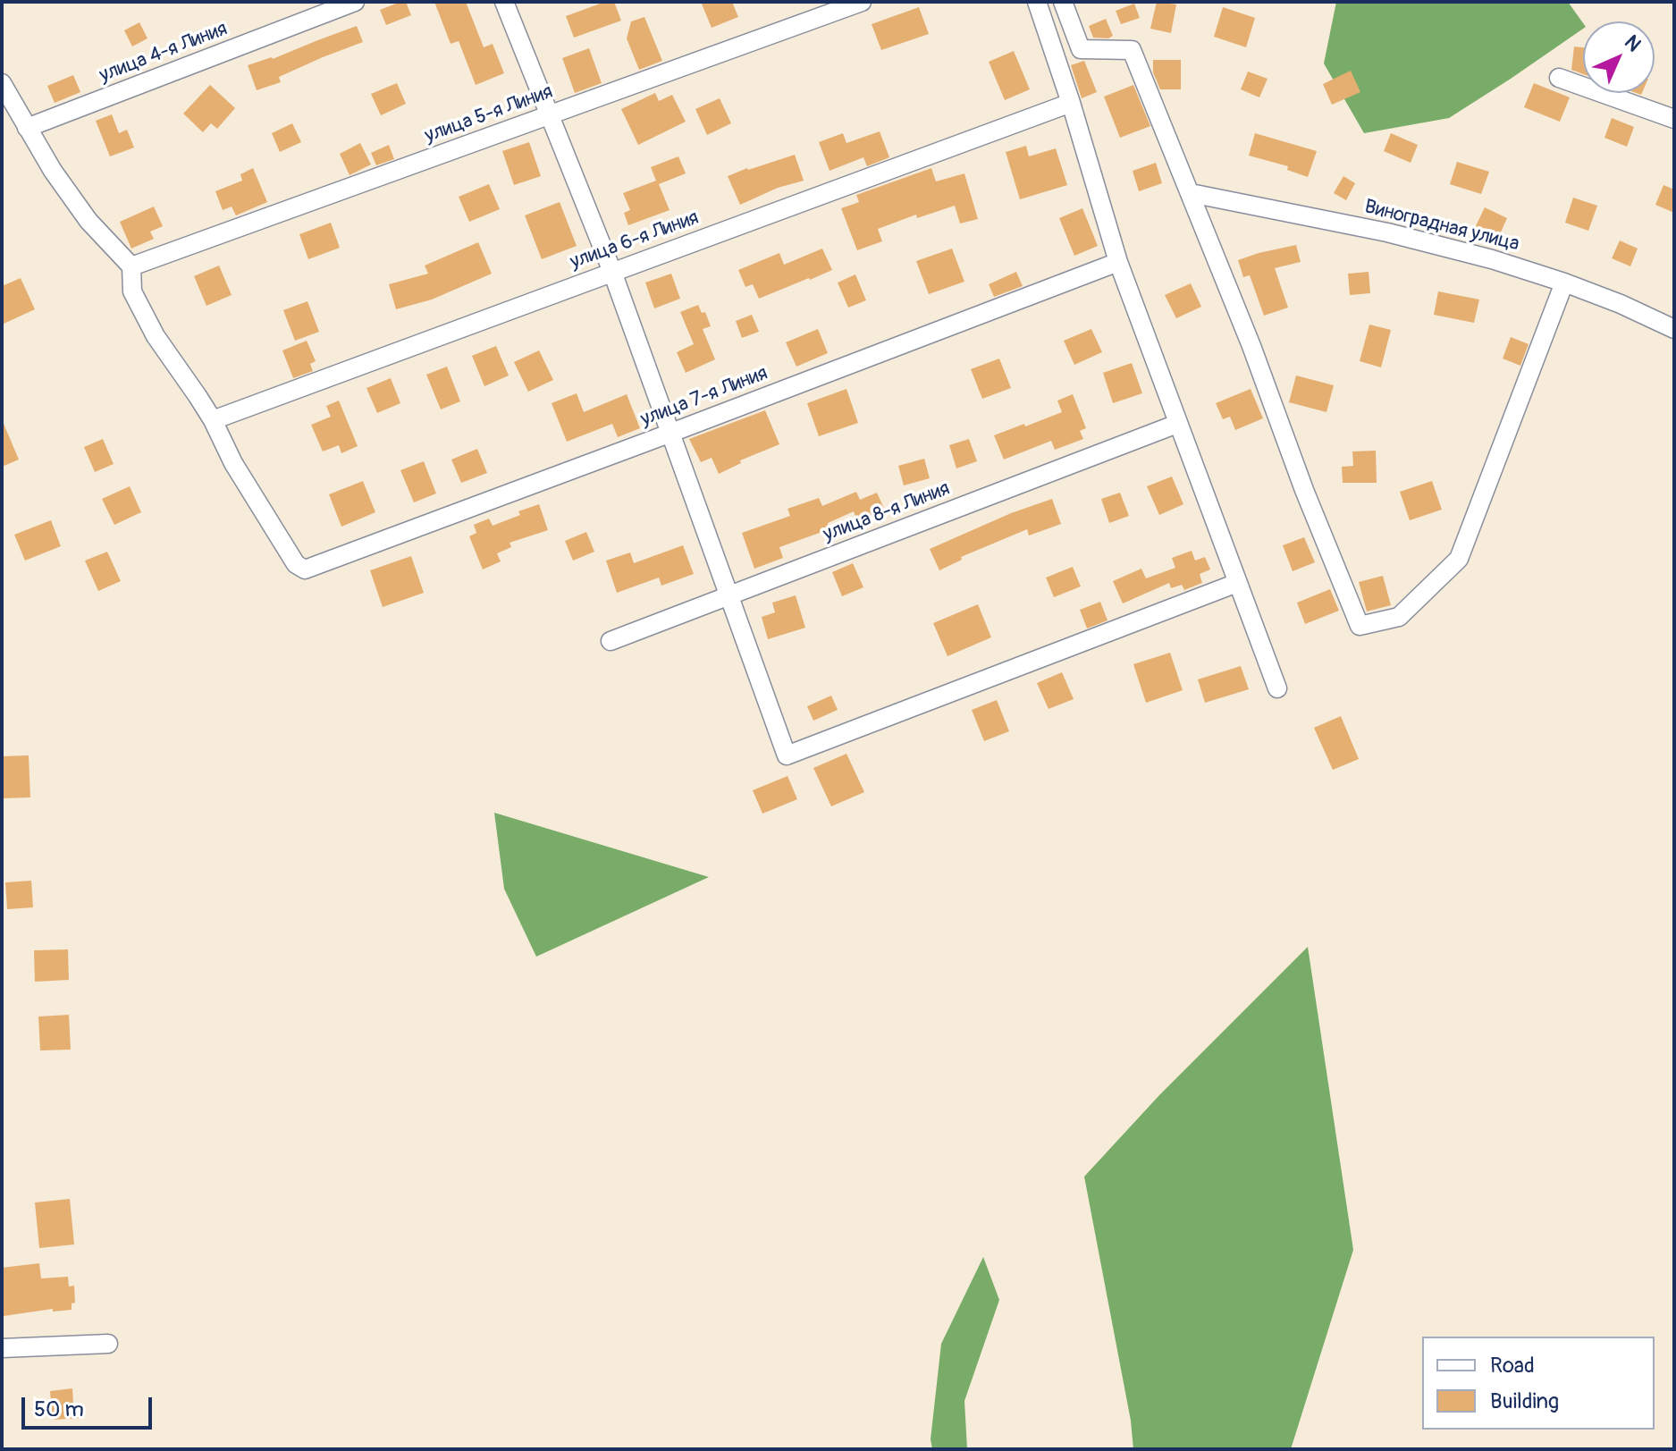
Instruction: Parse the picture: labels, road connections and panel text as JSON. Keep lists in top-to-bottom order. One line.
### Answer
{"streets":{"street":["улица 4-я Линия","улица 5-я Линия","Виноградная улица","улица 6-я Линия","улица 7-я Линия","улица 8-я Линия"]},"crossings":[["улица 6-я Линия","улица 7-я Линия"]],"legend":["Road","Building"],"scale_bar":"50 m","north":"top right"}
